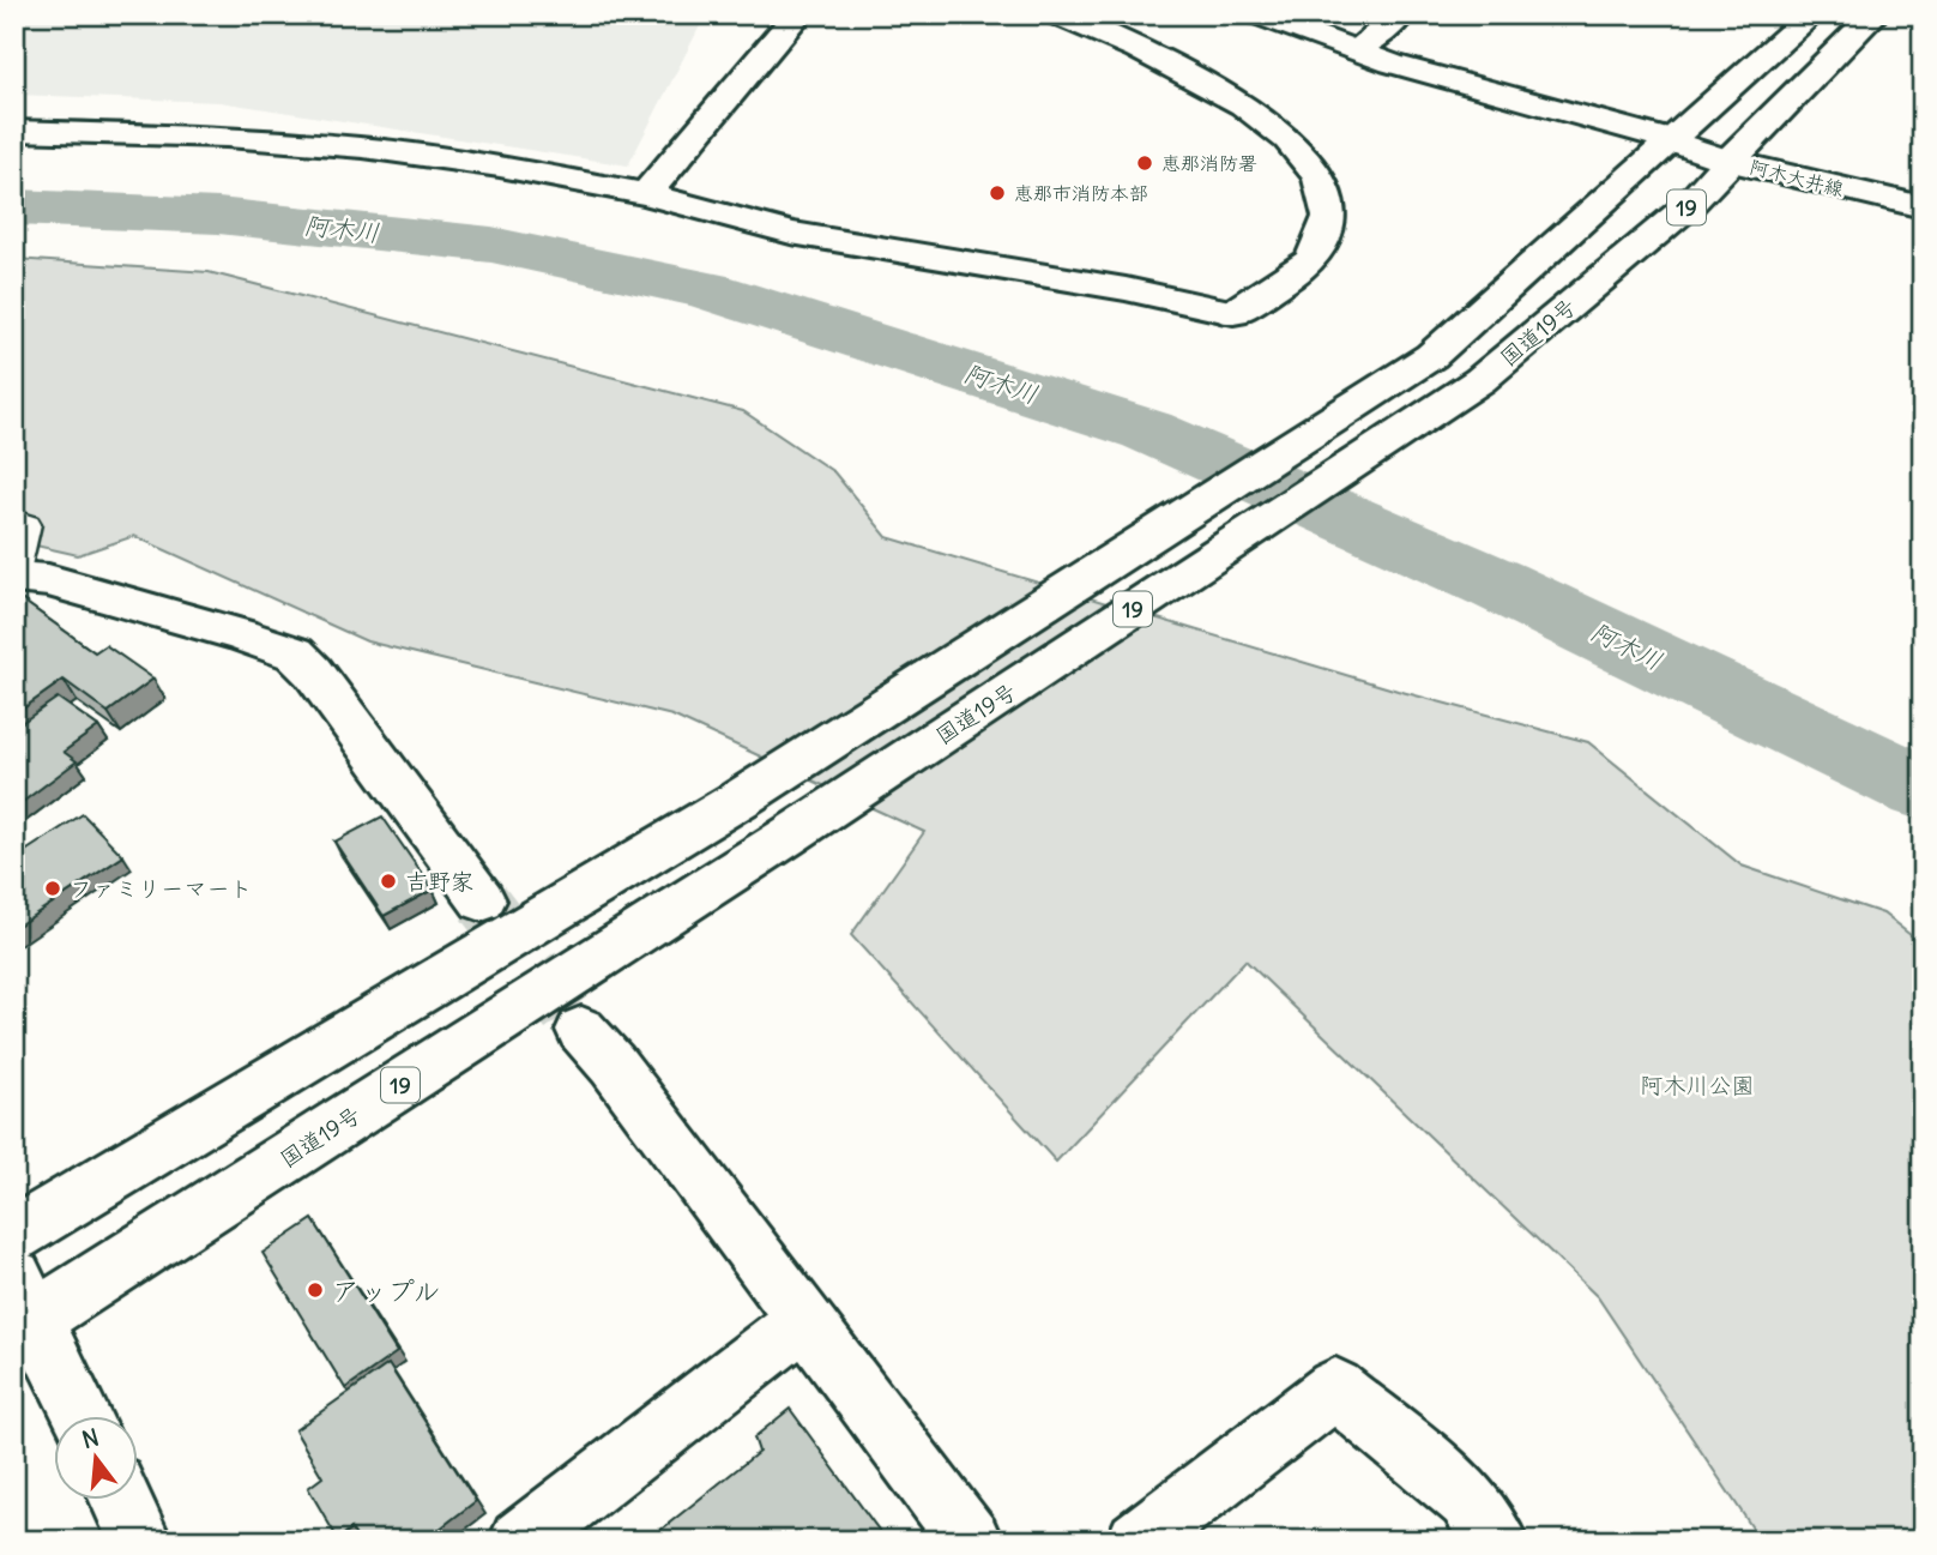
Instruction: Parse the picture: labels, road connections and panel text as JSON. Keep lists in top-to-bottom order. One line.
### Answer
{"streets":{"main road":["阿木大井線","19","国道19号"]},"crossings":[["阿木大井線","19"],["阿木大井線","国道19号"]],"water":["阿木川"],"parks":["阿木川公園"],"places":["恵那消防署","恵那市消防本部","吉野家","ファミリーマート","アップル"],"north":"top"}
